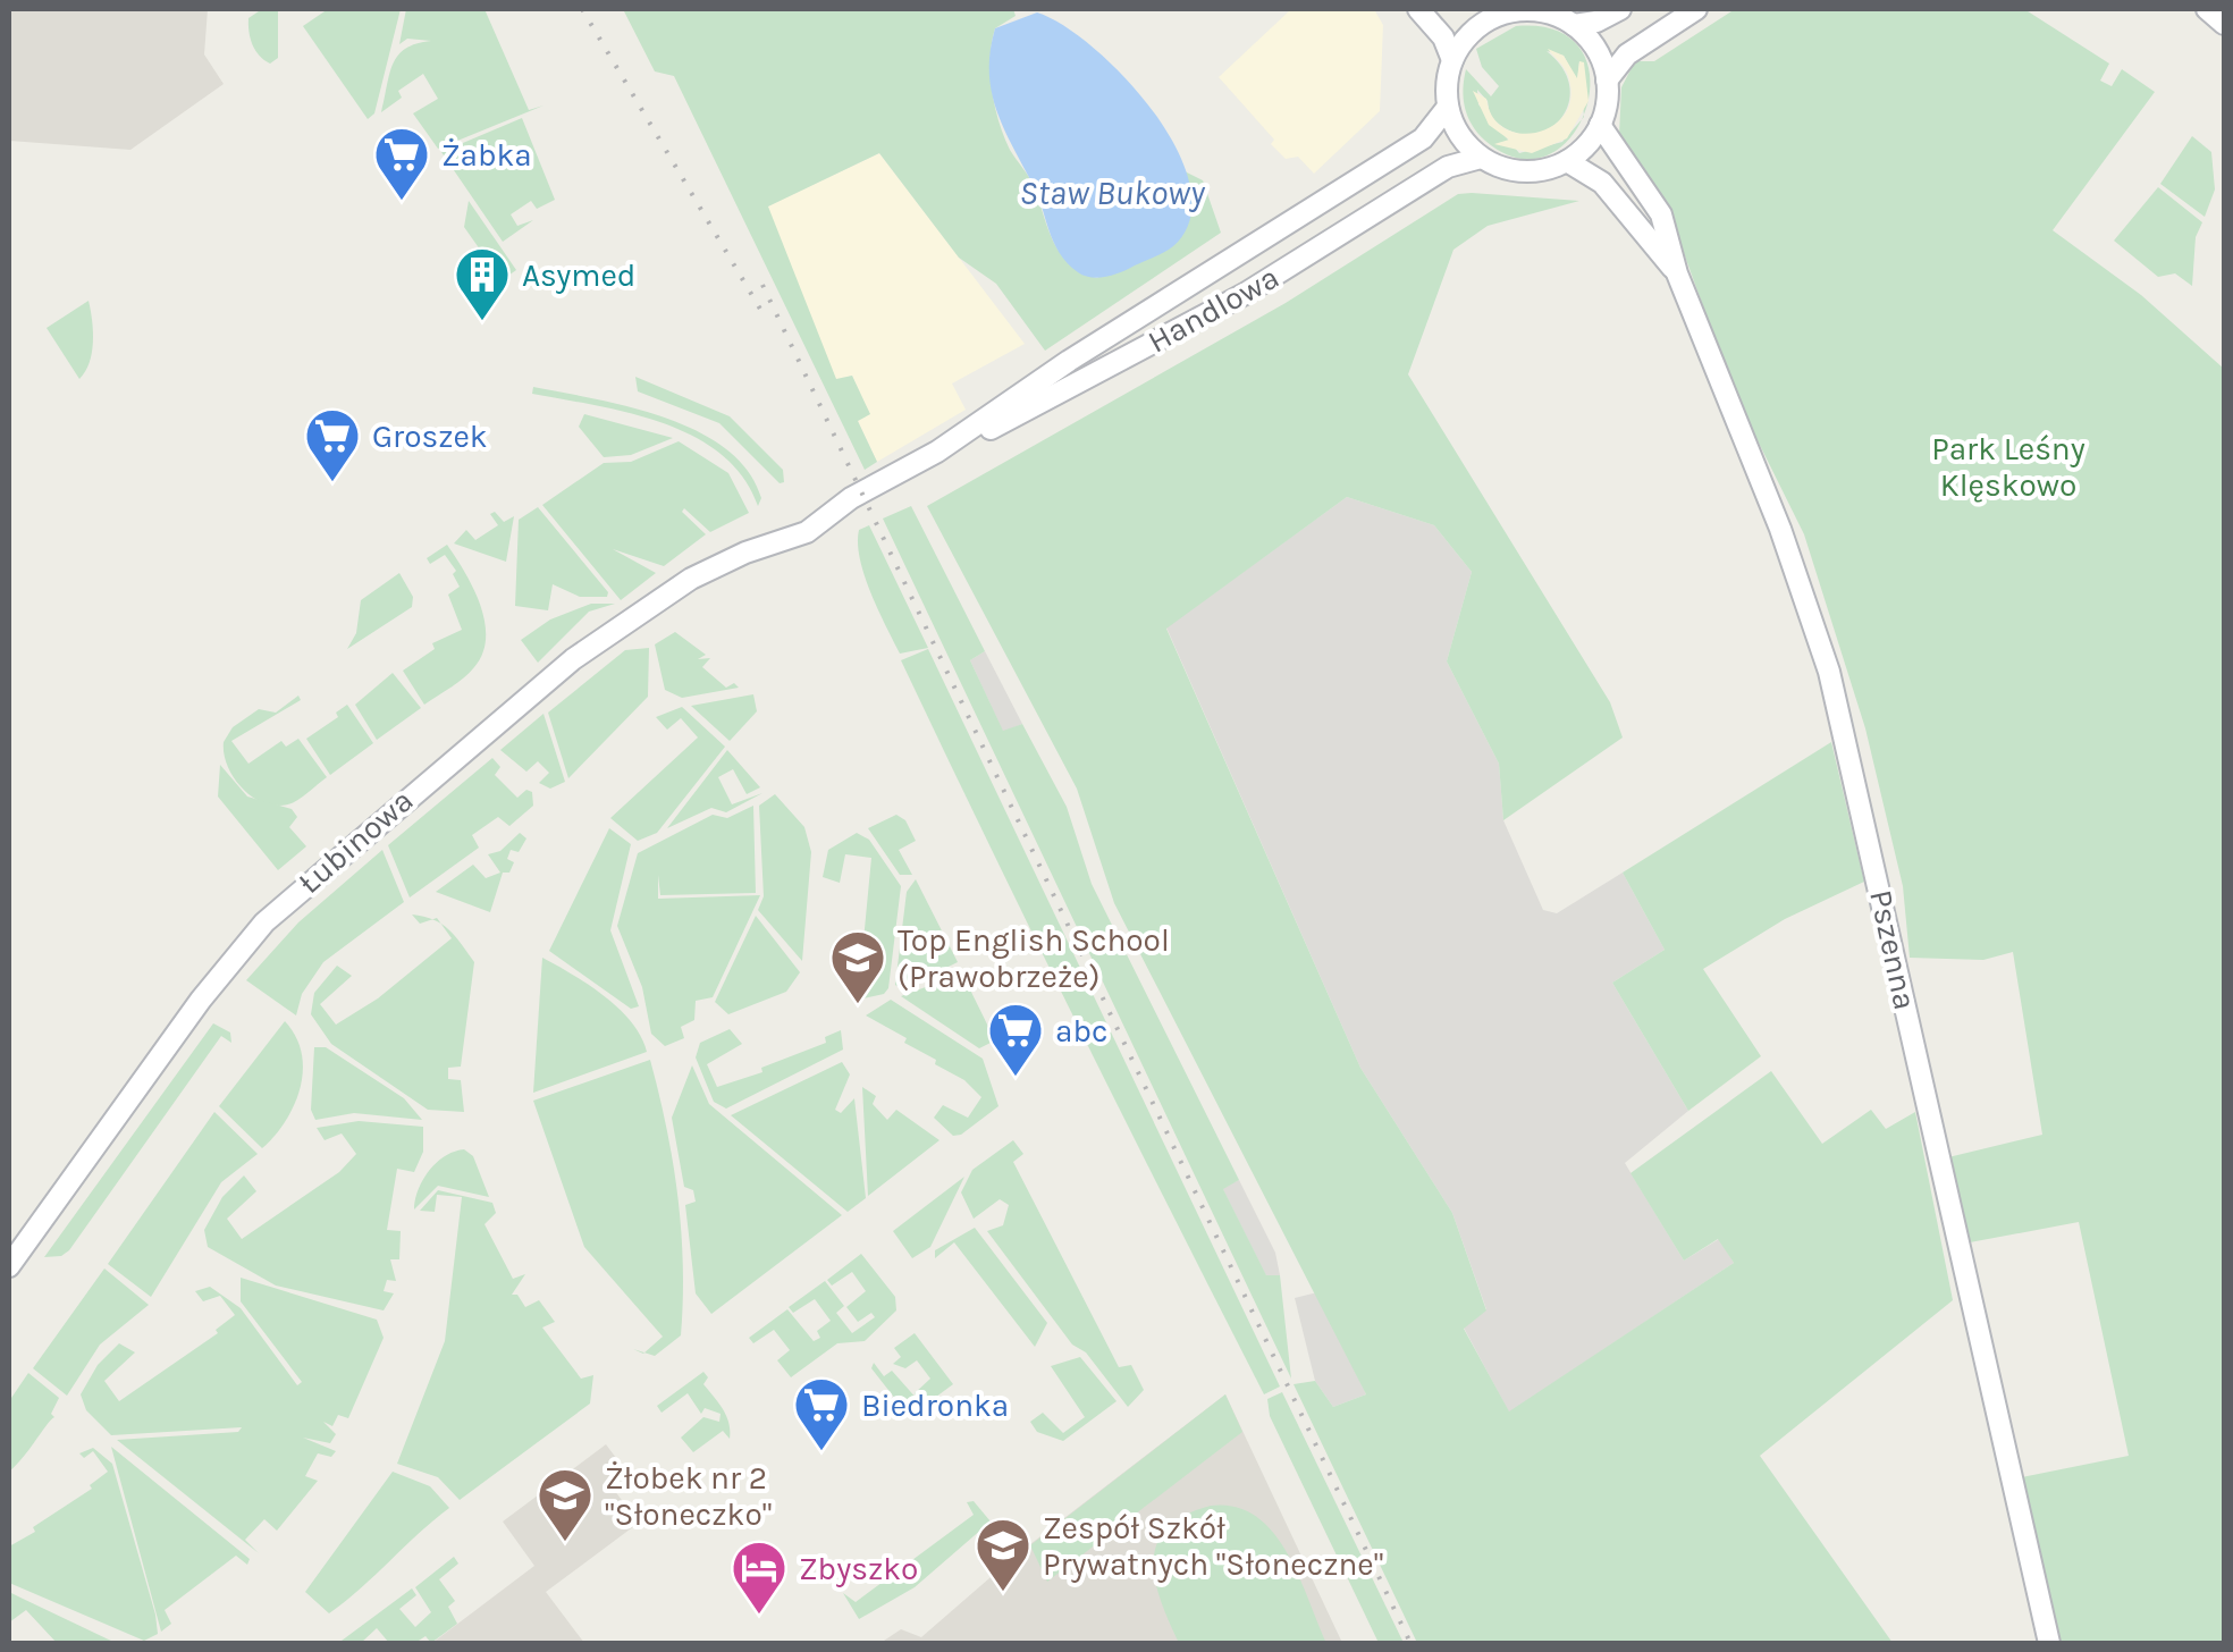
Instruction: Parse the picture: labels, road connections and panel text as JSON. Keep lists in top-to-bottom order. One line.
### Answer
{"streets":{"street":["Handlowa","Łubinowa","Pszenna"]},"crossings":[["Handlowa","Łubinowa"],["Handlowa","Pszenna"]],"water":["Staw Bukowy"],"parks":["Park Leśny Klęskowo"],"places":{"supermarket":["Żabka","Groszek","abc","Biedronka"],"building":["Asymed"],"school or university":["Top English School (Prawobrzeże)","Żłobek nr 2 \"Słoneczko\"","Zespół Szkół Prywatnych \"Słoneczne\""],"hotel":["Zbyszko"]}}
